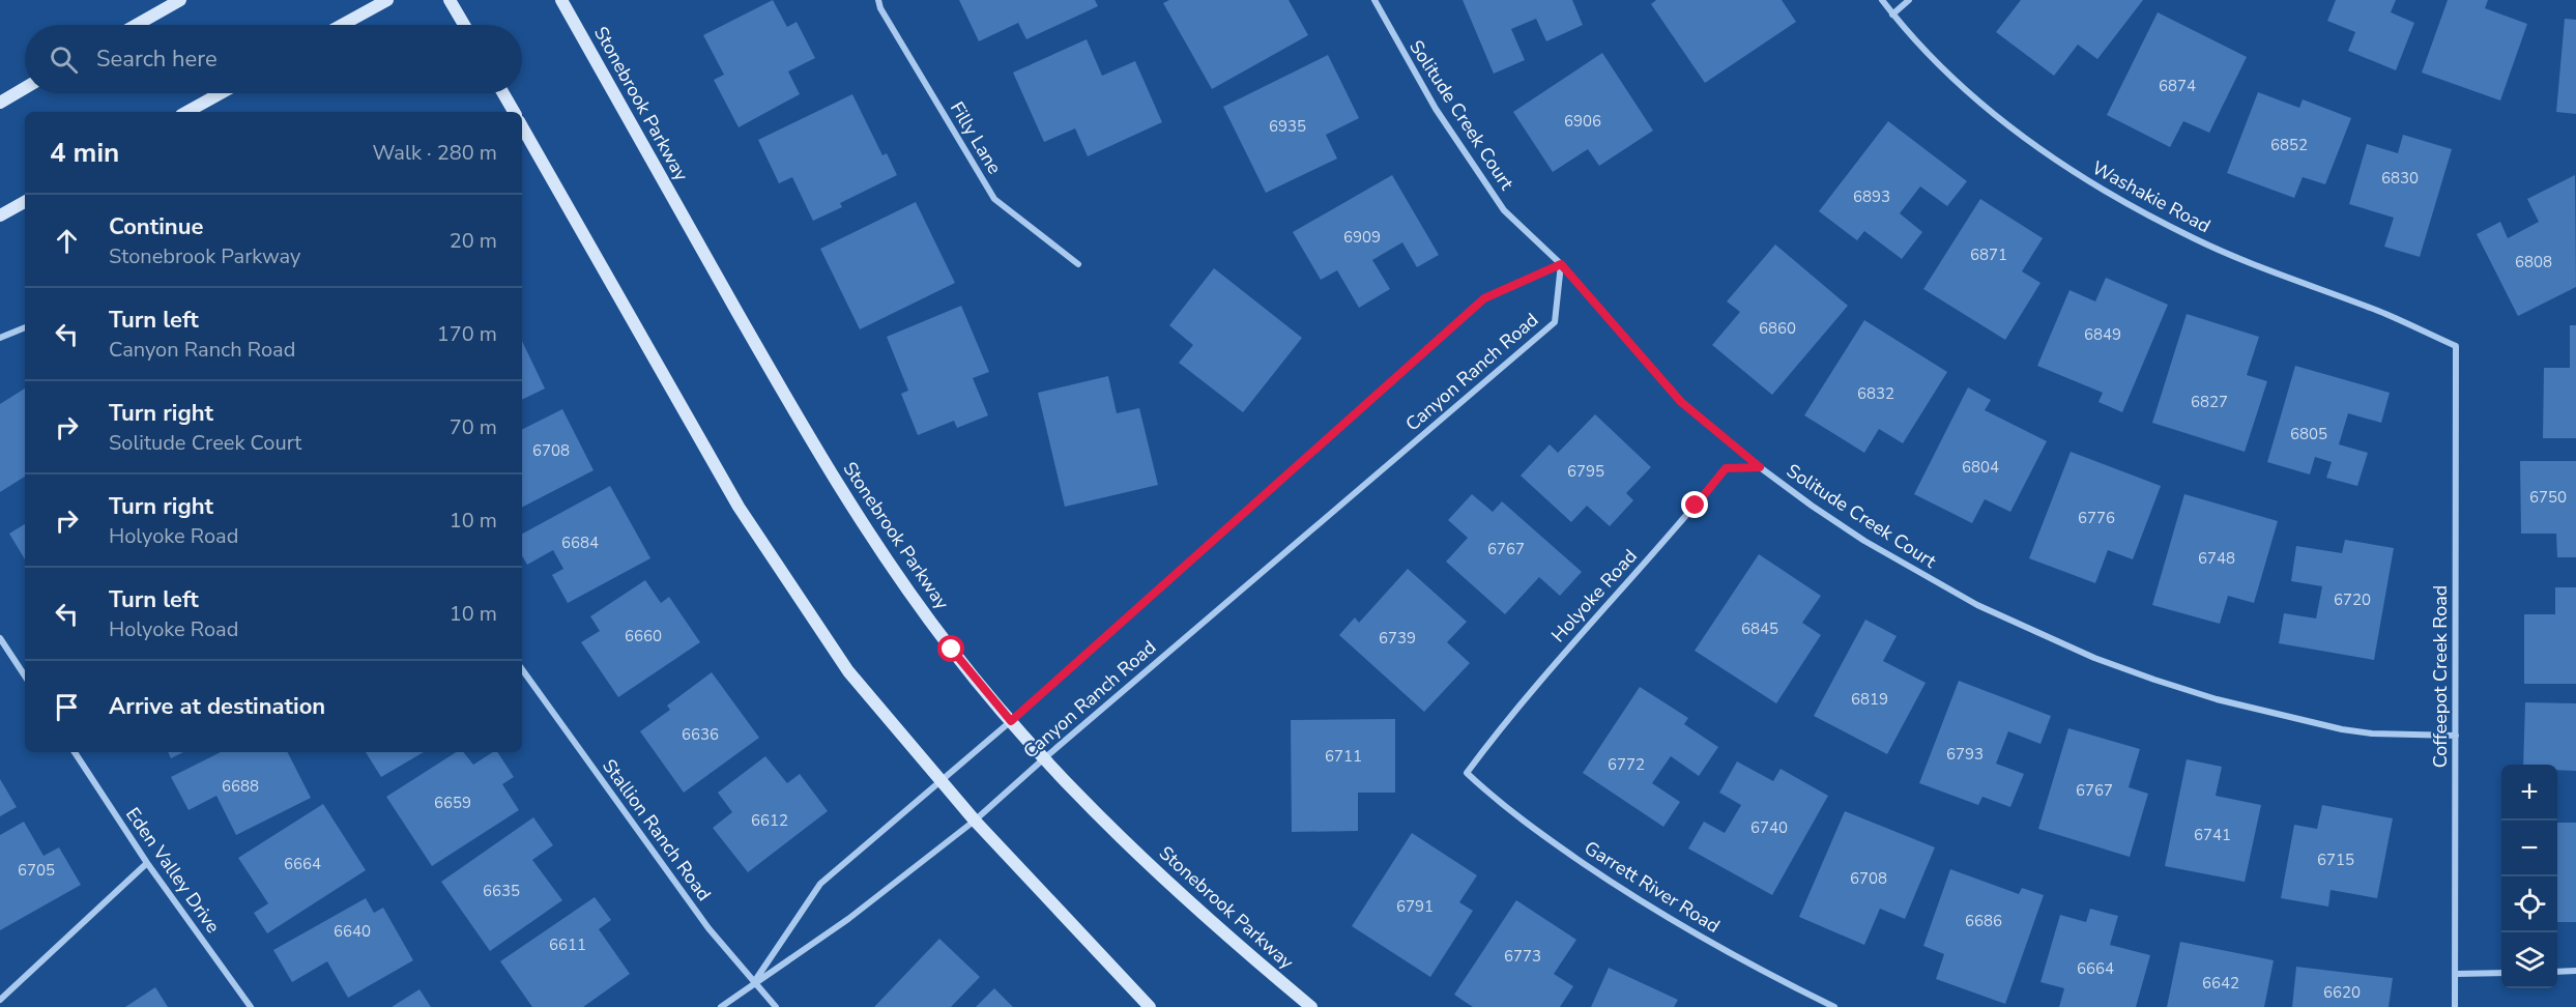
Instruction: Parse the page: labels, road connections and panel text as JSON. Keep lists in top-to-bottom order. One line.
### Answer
{"streets":{"main road":["Stonebrook Parkway"],"street":["Solitude Creek Court","Filly Lane","Washakie Road","Canyon Ranch Road","Holyoke Road","Coffeepot Creek Road","Stallion Ranch Road","Eden Valley Drive","Garrett River Road"]},"crossings":[["Stonebrook Parkway","Canyon Ranch Road"],["Solitude Creek Court","Canyon Ranch Road"],["Solitude Creek Court","Holyoke Road"],["Solitude Creek Court","Coffeepot Creek Road"],["Washakie Road","Coffeepot Creek Road"],["Canyon Ranch Road","Stallion Ranch Road"],["Holyoke Road","Garrett River Road"]],"house_numbers":["6874","6906","6935","6852","6830","6893","6909","6871","6808","6860","6849","6832","6827","6805","6708","6804","6795","6750","6776","6684","6767","6748","6720","6845","6660","6739","6819","6636","6793","6711","6772","6688","6767","6659","6612","6740","6741","6715","6664","6705","6708","6635","6791","6686","6640","6611","6773","6664","6642","6620"],"page":{"search":"Search here","heading":["4 min","Walk · 280 m"],"list":[["Continue","Stonebrook Parkway","20 m"],["Turn left","Canyon Ranch Road","170 m"],["Turn right","Solitude Creek Court","70 m"],["Turn right","Holyoke Road","10 m"],["Turn left","Holyoke Road","10 m"],"Arrive at destination"],"map_buttons":["+","−"]}}
